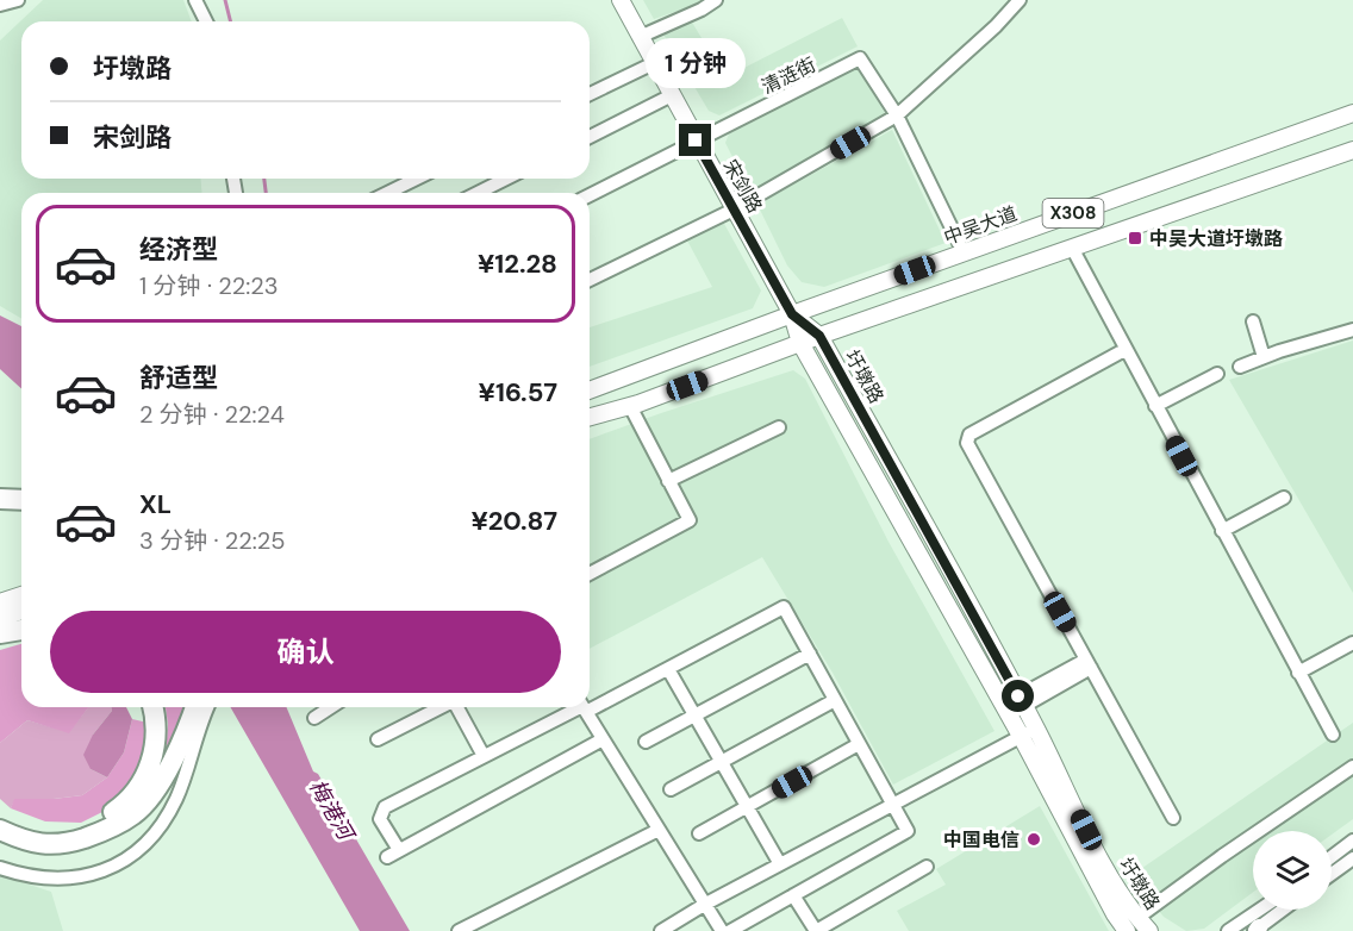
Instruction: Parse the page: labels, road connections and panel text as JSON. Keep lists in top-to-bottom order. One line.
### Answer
{"streets":{"main road":["宋剑路","X308","中吴大道","圩墩路"],"street":["清涟街"]},"crossings":[["清涟街","宋剑路"],["宋剑路","中吴大道"],["宋剑路","圩墩路"],["X308","圩墩路"],["中吴大道","圩墩路"]],"water":["梅港河"],"places":{"transit":["中吴大道圩墩路"],"other":["中国电信"]},"page":{"banner":["圩墩路","宋剑路"],"bubble":"1 分钟","list":[{"name":"经济型","note":"1 分钟 · 22:23","value":"¥12.28"},{"name":"舒适型","note":"2 分钟 · 22:24","value":"¥16.57"},{"name":"XL","note":"3 分钟 · 22:25","value":"¥20.87"}],"buttons":"确认"}}
